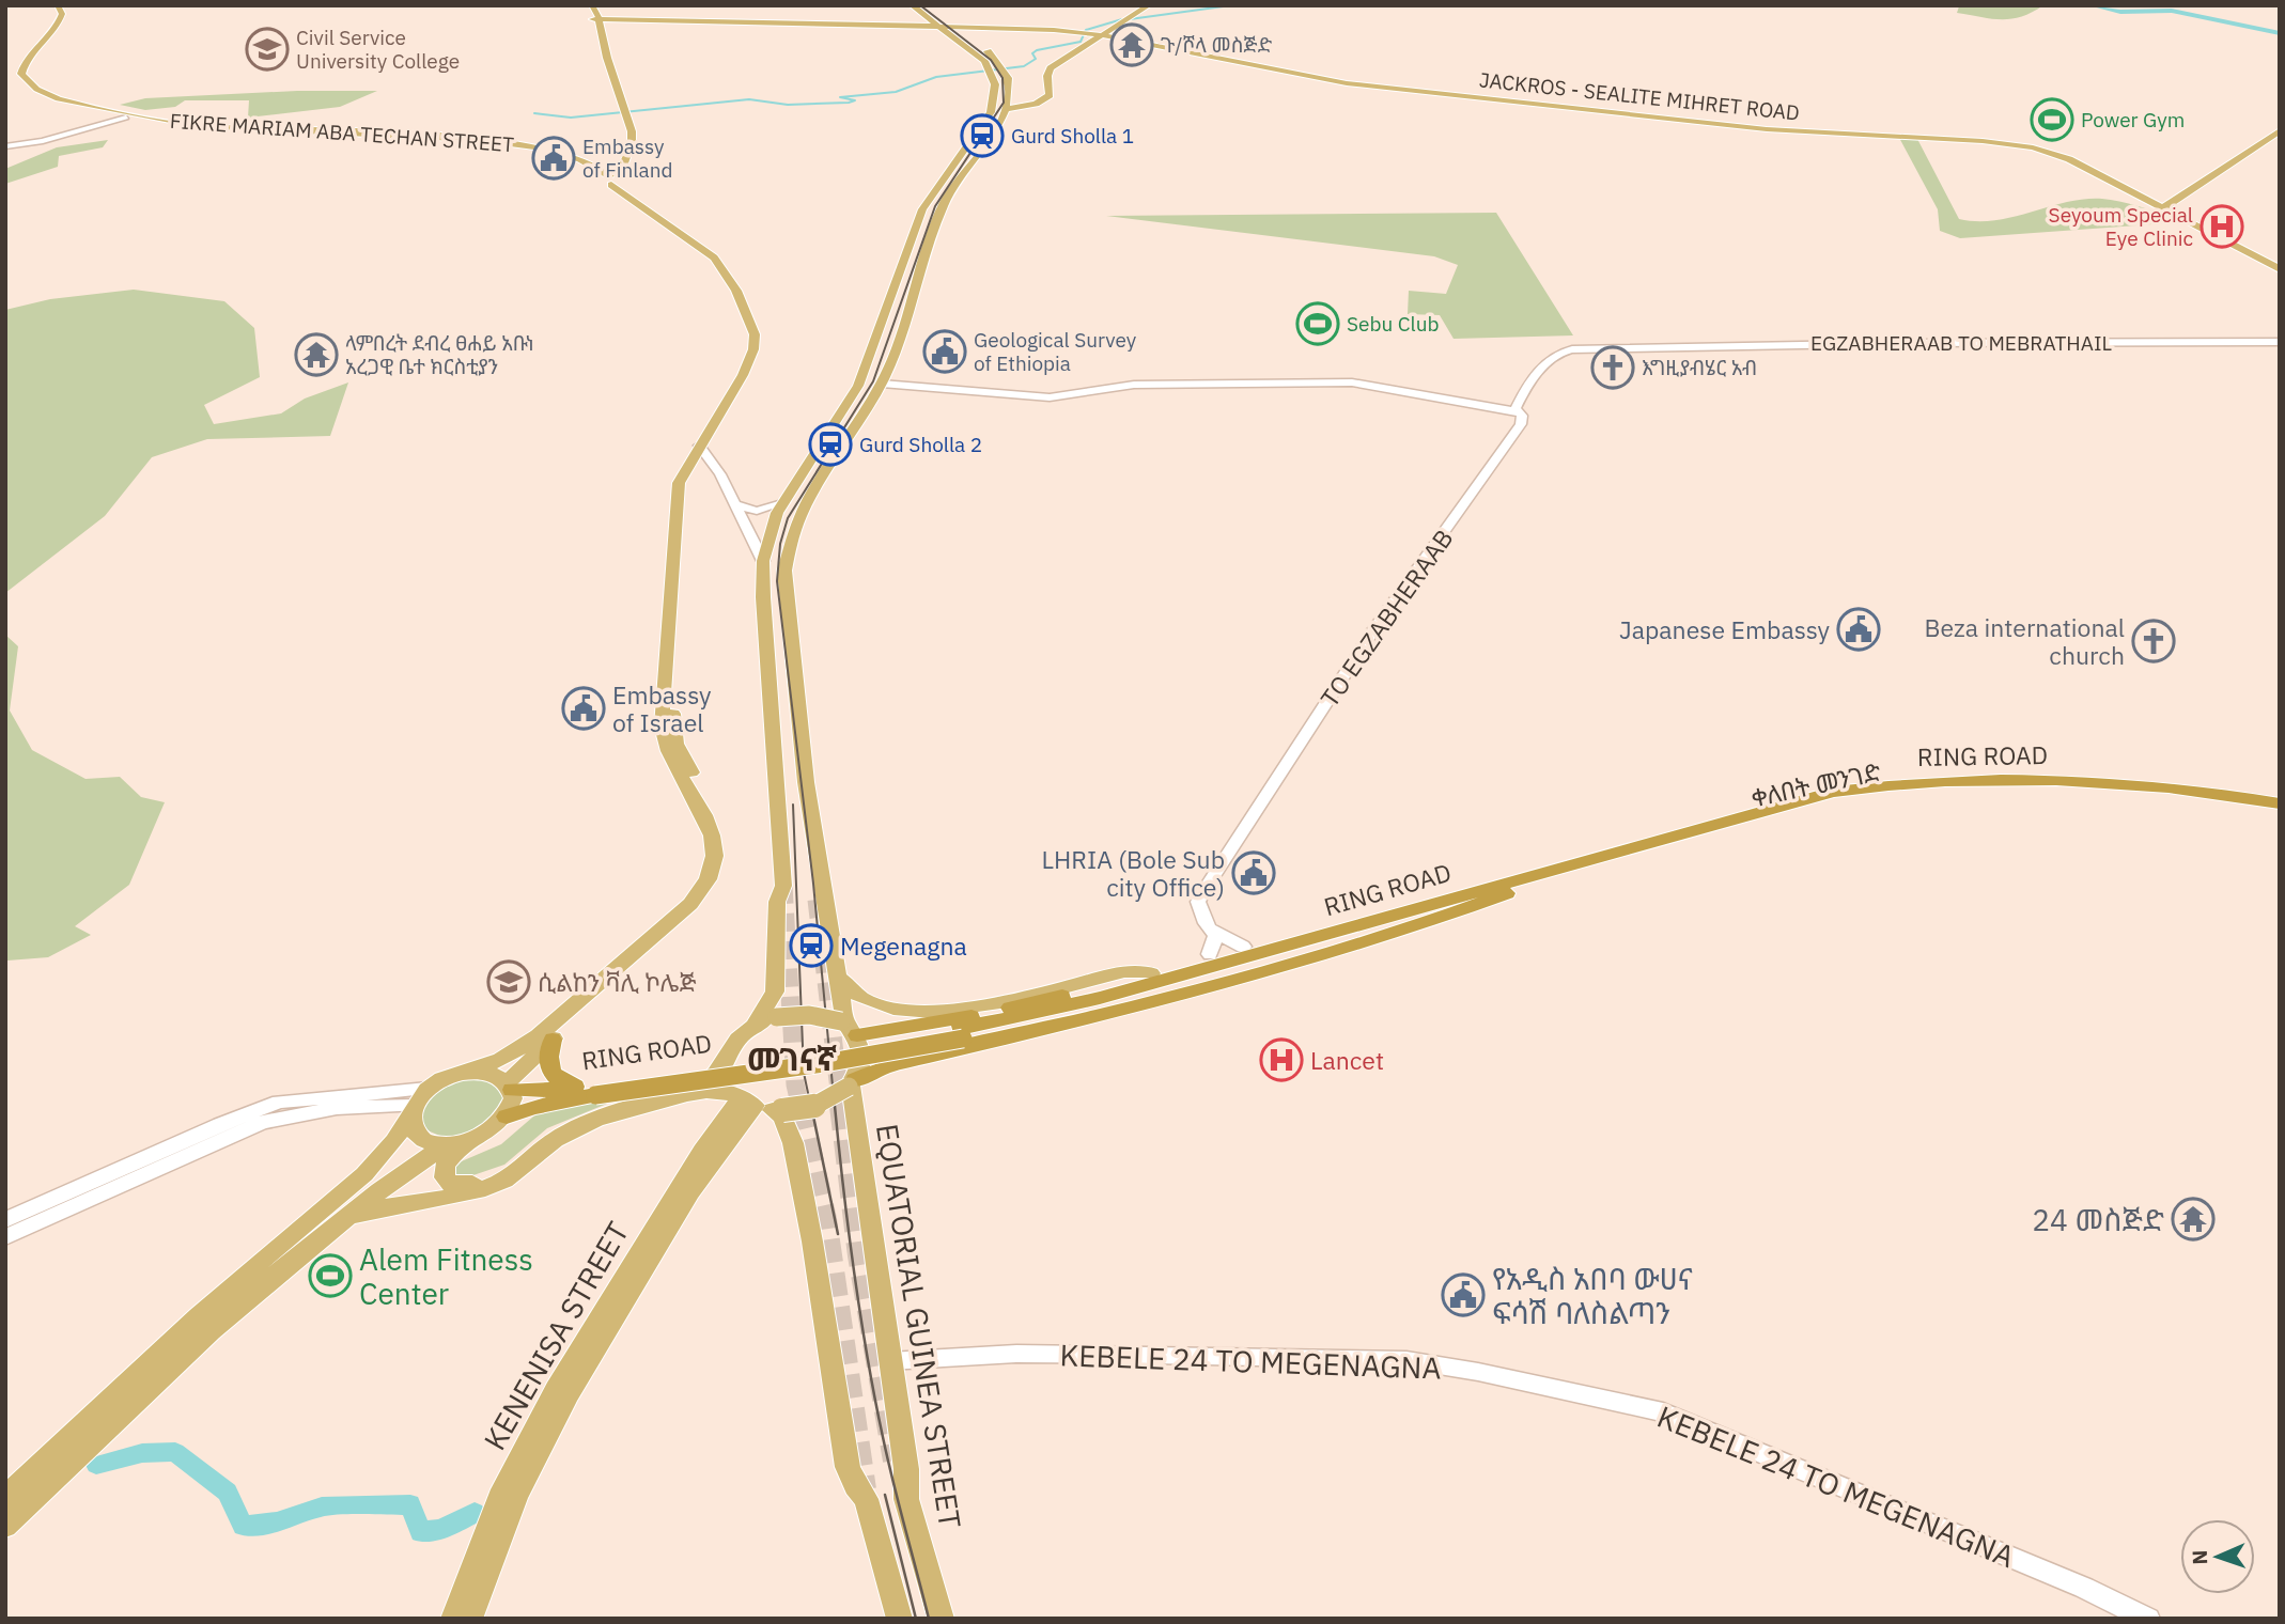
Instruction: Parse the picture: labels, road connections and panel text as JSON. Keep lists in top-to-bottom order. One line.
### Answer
{"streets":{"highway":["RING ROAD","ቀለበት መንገድ"],"main road":["JACKROS - SEALITE MIHRET ROAD","FIKRE MARIAM ABA TECHAN STREET","EGZABHERAAB TO MEBRATHAIL","TO EGZABHERAAB","EQUATORIAL GUINEA STREET","KENENISA STREET","KEBELE 24 TO MEGENAGNA"]},"crossings":[["FIKRE MARIAM ABA TECHAN STREET","RING ROAD"],["EGZABHERAAB TO MEBRATHAIL","TO EGZABHERAAB"],["RING ROAD","ቀለበት መንገድ"],["EQUATORIAL GUINEA STREET","KENENISA STREET"],["EQUATORIAL GUINEA STREET","KEBELE 24 TO MEGENAGNA"]],"districts":["መገናኛ"],"places":{"temple":["ጉ/ሾላ መስጅድ","ላምበረት ደብረ ፀሐይ አቡነ አረጋዊ ቤተ ክርስቲያን","24 መስጅድ"],"school or university":["Civil Service University College","ሲልከን ቫሊ ኮሌጅ"],"sports":["Power Gym","Sebu Club","Alem Fitness Center"],"station":["Gurd Sholla 1","Gurd Sholla 2","Megenagna"],"public building":["Embassy of Finland","Geological Survey of Ethiopia","Japanese Embassy","Embassy of Israel","LHRIA (Bole Sub city Office)","የአዲስ አበባ ውሀና ፍሳሽ ባለስልጣን"],"hospital":["Seyoum Special Eye Clinic","Lancet"],"church":["እግዚያብሄር አብ","Beza international church"]},"north":"left"}
